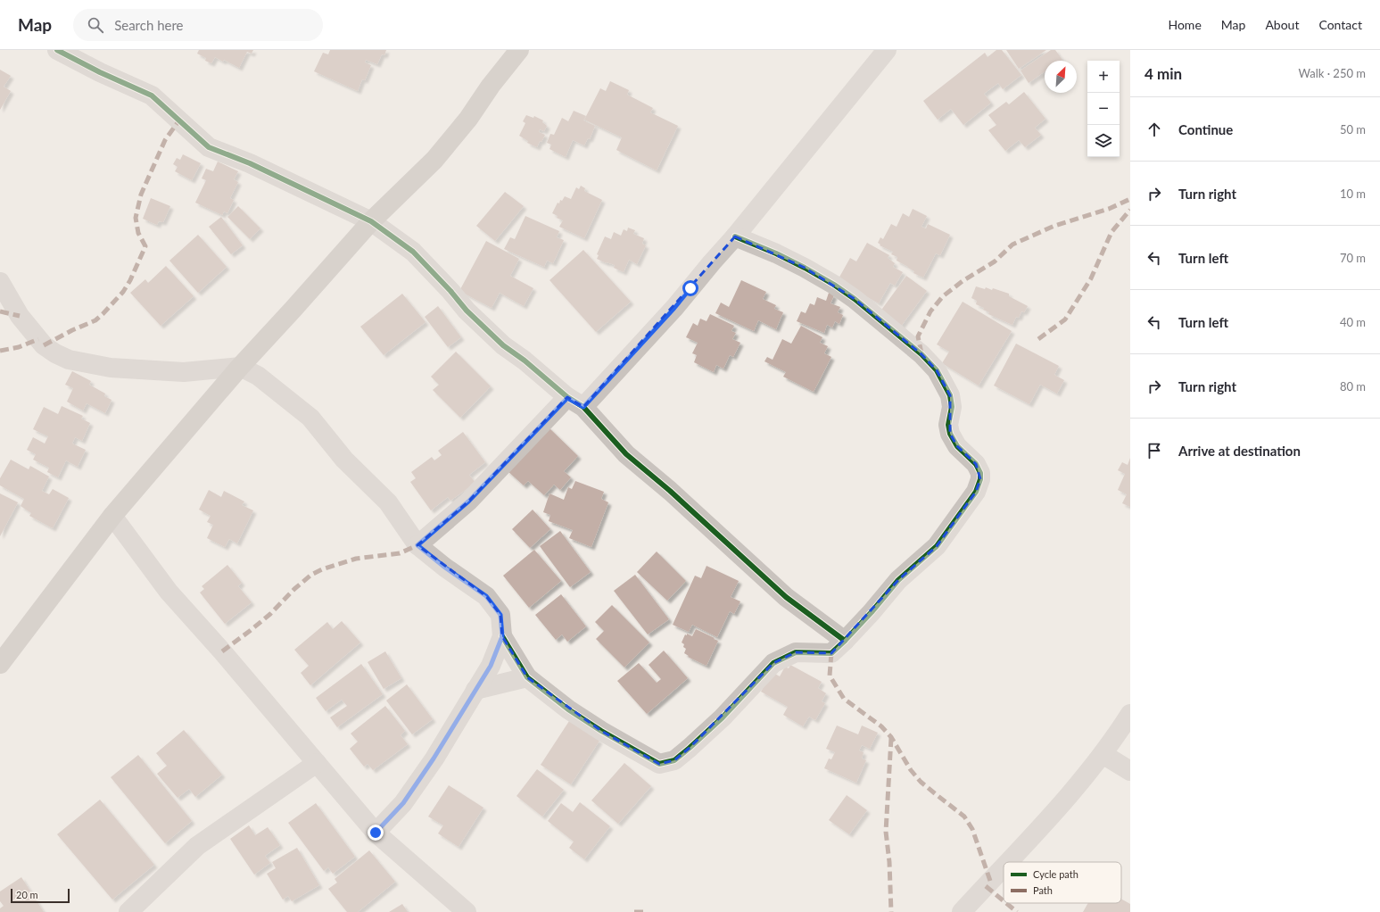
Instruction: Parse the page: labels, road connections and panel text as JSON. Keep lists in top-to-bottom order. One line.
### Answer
{"legend":["Cycle path","Path"],"scale_bar":"20 m","north":"top right","page":{"header":"Map","search":"Search here","nav":["Home","Map","About","Contact"],"heading":["4 min","Walk · 250 m"],"map_buttons":["+","−"],"list":[["Continue","50 m"],["Turn right","10 m"],["Turn left","70 m"],["Turn left","40 m"],["Turn right","80 m"],"Arrive at destination"],"scale":"20 m"}}
